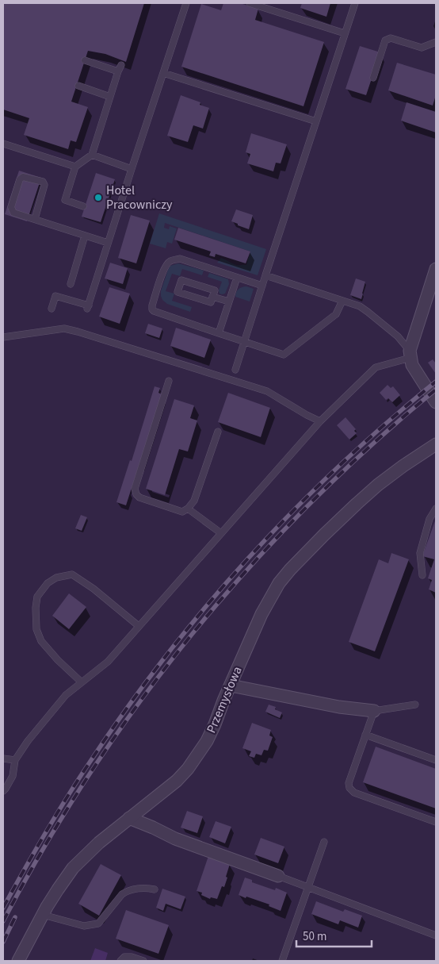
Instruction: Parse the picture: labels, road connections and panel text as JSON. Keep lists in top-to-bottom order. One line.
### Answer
{"streets":{"street":["Przemysłowa"]},"places":["Hotel Pracowniczy"],"scale_bar":"50 m"}
